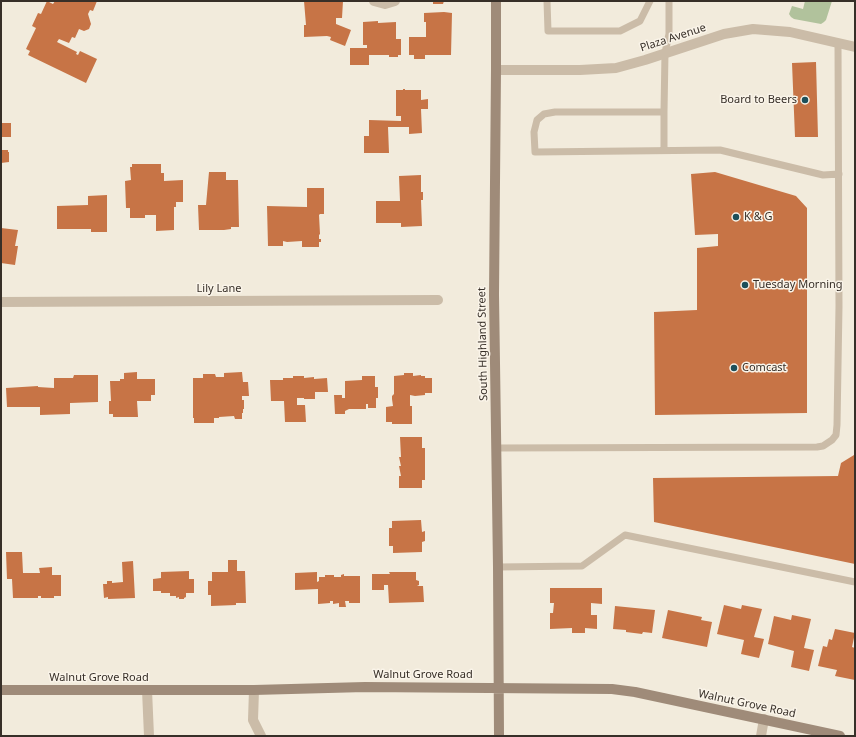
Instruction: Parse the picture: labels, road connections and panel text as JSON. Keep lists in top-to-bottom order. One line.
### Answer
{"streets":{"main road":["South Highland Street","Walnut Grove Road"],"street":["Plaza Avenue","Lily Lane"]},"crossings":[["Plaza Avenue","South Highland Street"],["South Highland Street","Walnut Grove Road"]],"places":["Board to Beers","K & G","Tuesday Morning","Comcast"]}
